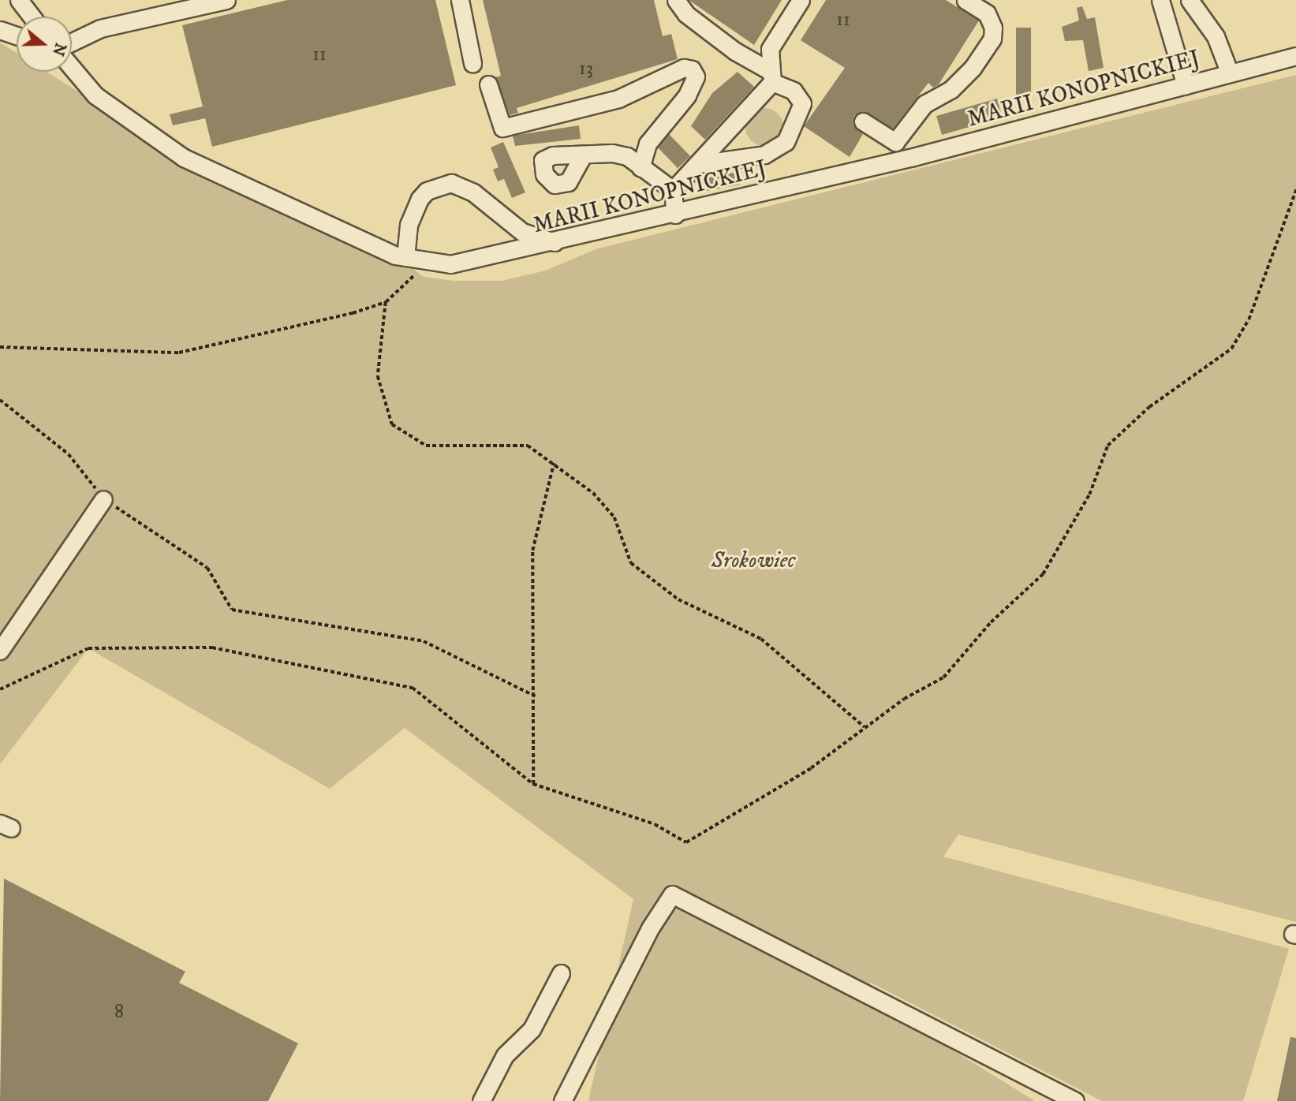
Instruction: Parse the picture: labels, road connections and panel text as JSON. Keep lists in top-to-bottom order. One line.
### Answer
{"streets":{"street":["MARII KONOPNICKIEJ"]},"parks":["Srokowiec"],"house_numbers":["11","11","13","8"],"north":"right"}
